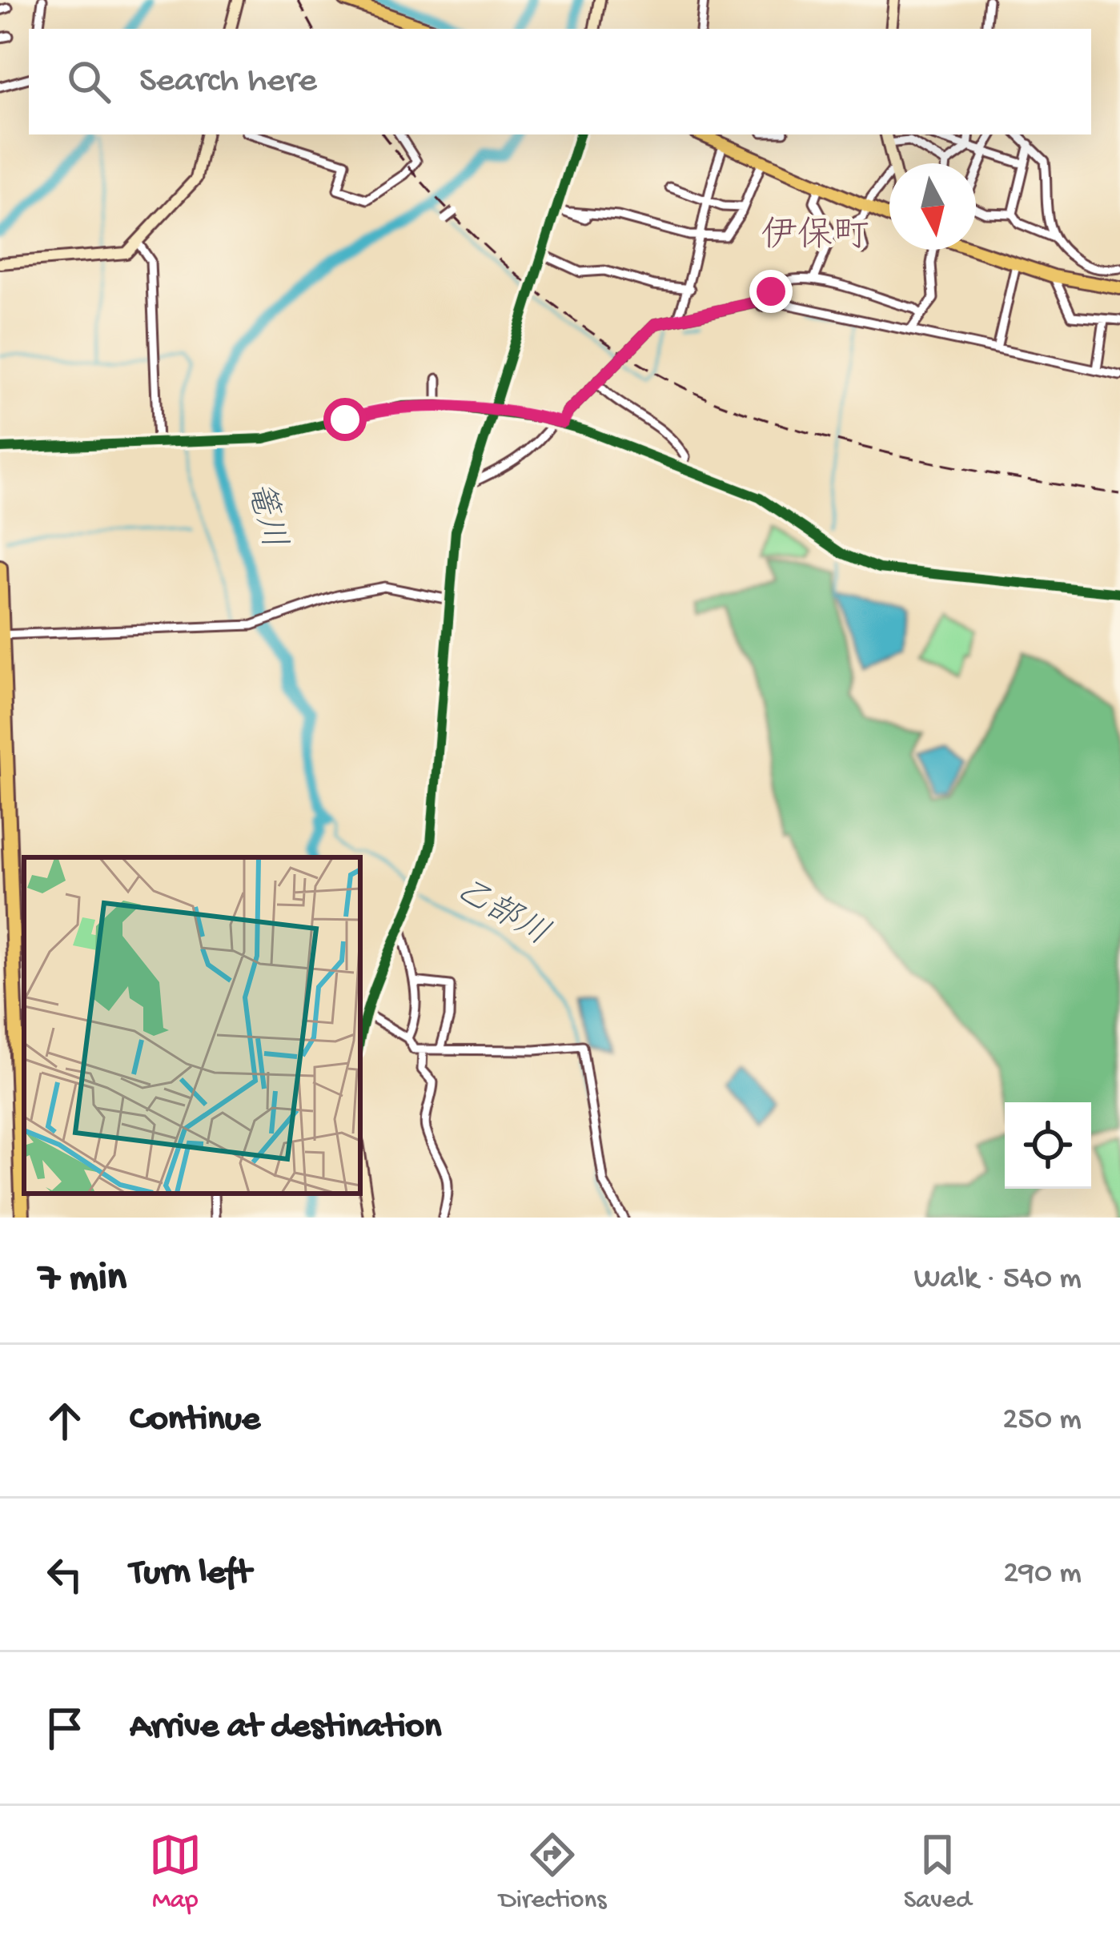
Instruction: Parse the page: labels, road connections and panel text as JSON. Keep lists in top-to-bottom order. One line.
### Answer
{"districts":["伊保町"],"water":["篭川","乙部川"],"north":"bottom","page":{"search":"Search here","heading":["7 min","Walk · 540 m"],"list":[["Continue","250 m"],["Turn left","290 m"],"Arrive at destination"],"nav":["Map","Directions","Saved"]}}
